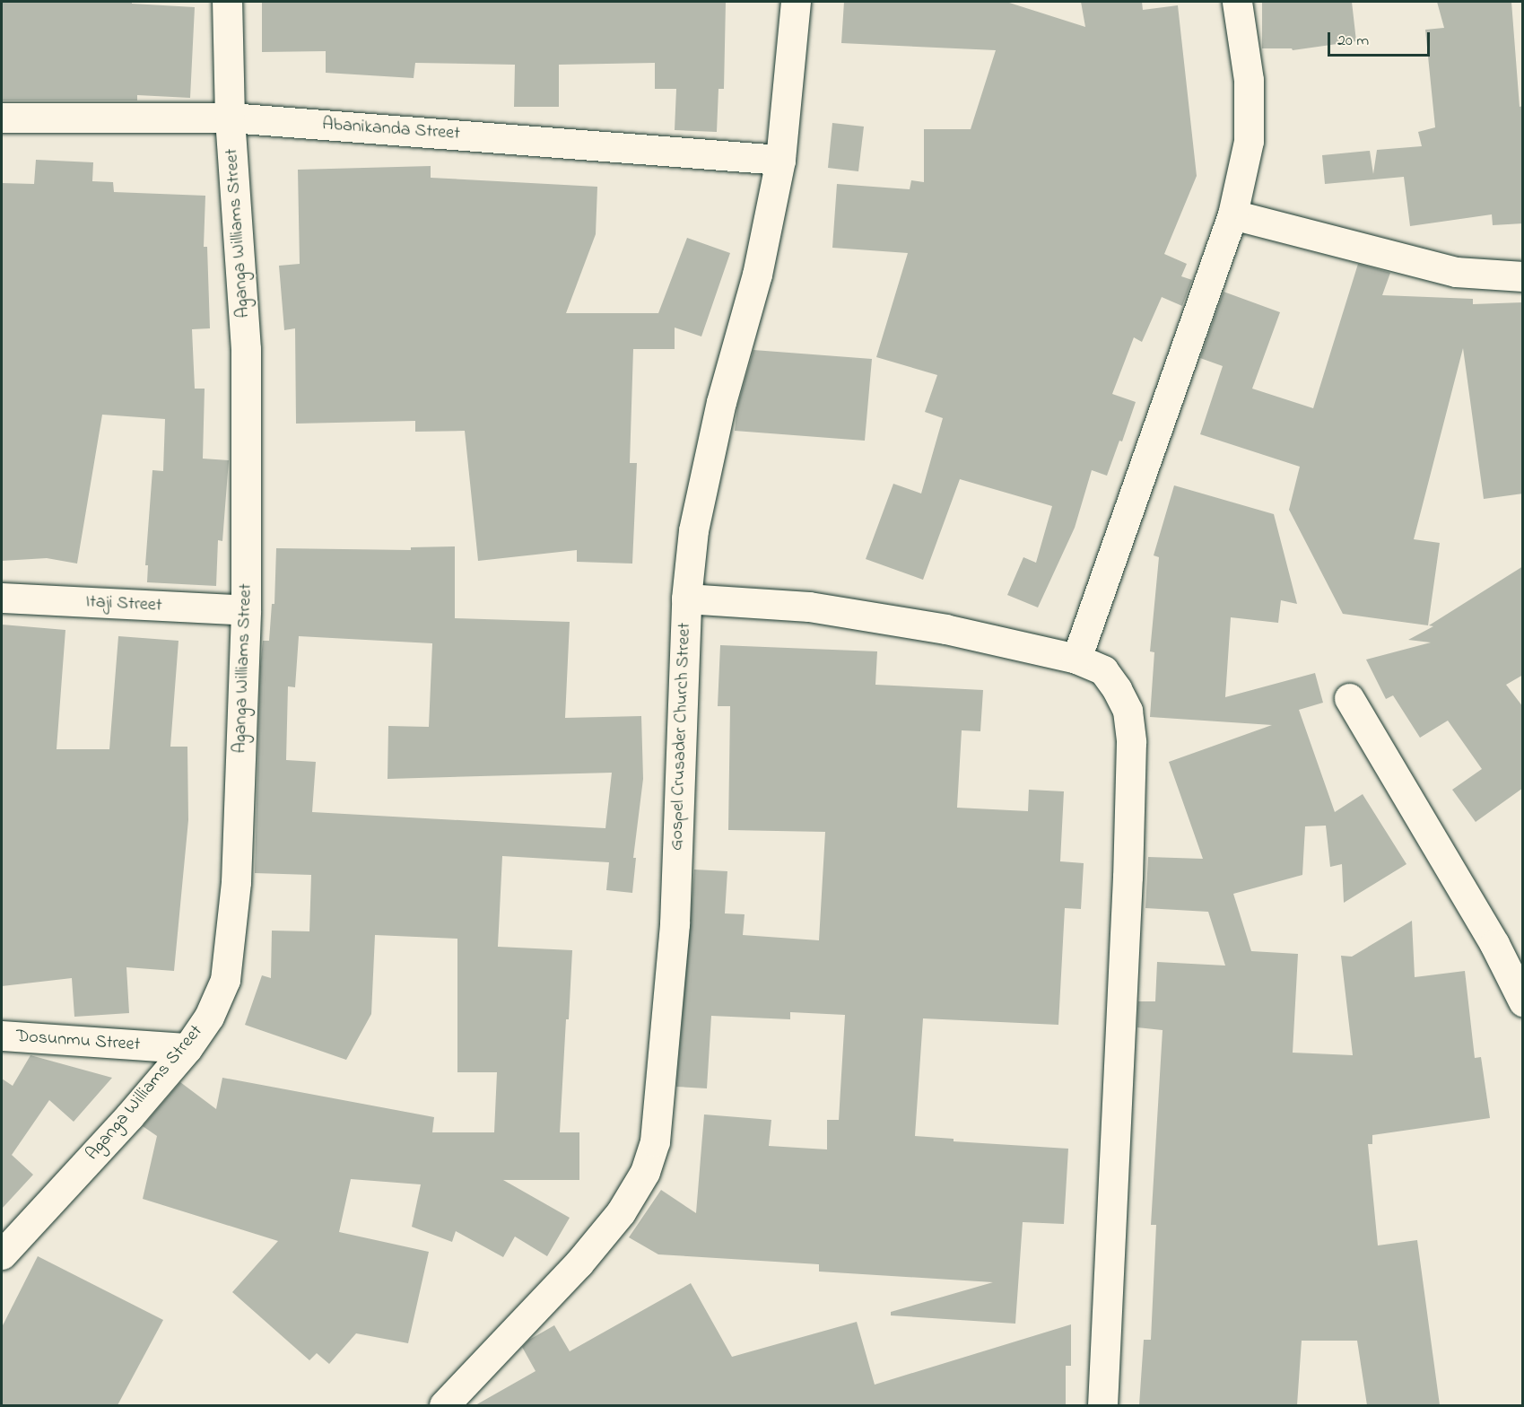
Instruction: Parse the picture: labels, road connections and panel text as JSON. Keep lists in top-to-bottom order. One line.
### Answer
{"streets":{"street":["Abanikanda Street","Aganga Williams Street","Itaji Street","Gospel Crusader Church Street","Dosunmu Street"]},"crossings":[["Abanikanda Street","Aganga Williams Street"],["Abanikanda Street","Gospel Crusader Church Street"],["Aganga Williams Street","Itaji Street"],["Aganga Williams Street","Dosunmu Street"]],"scale_bar":"20 m"}
